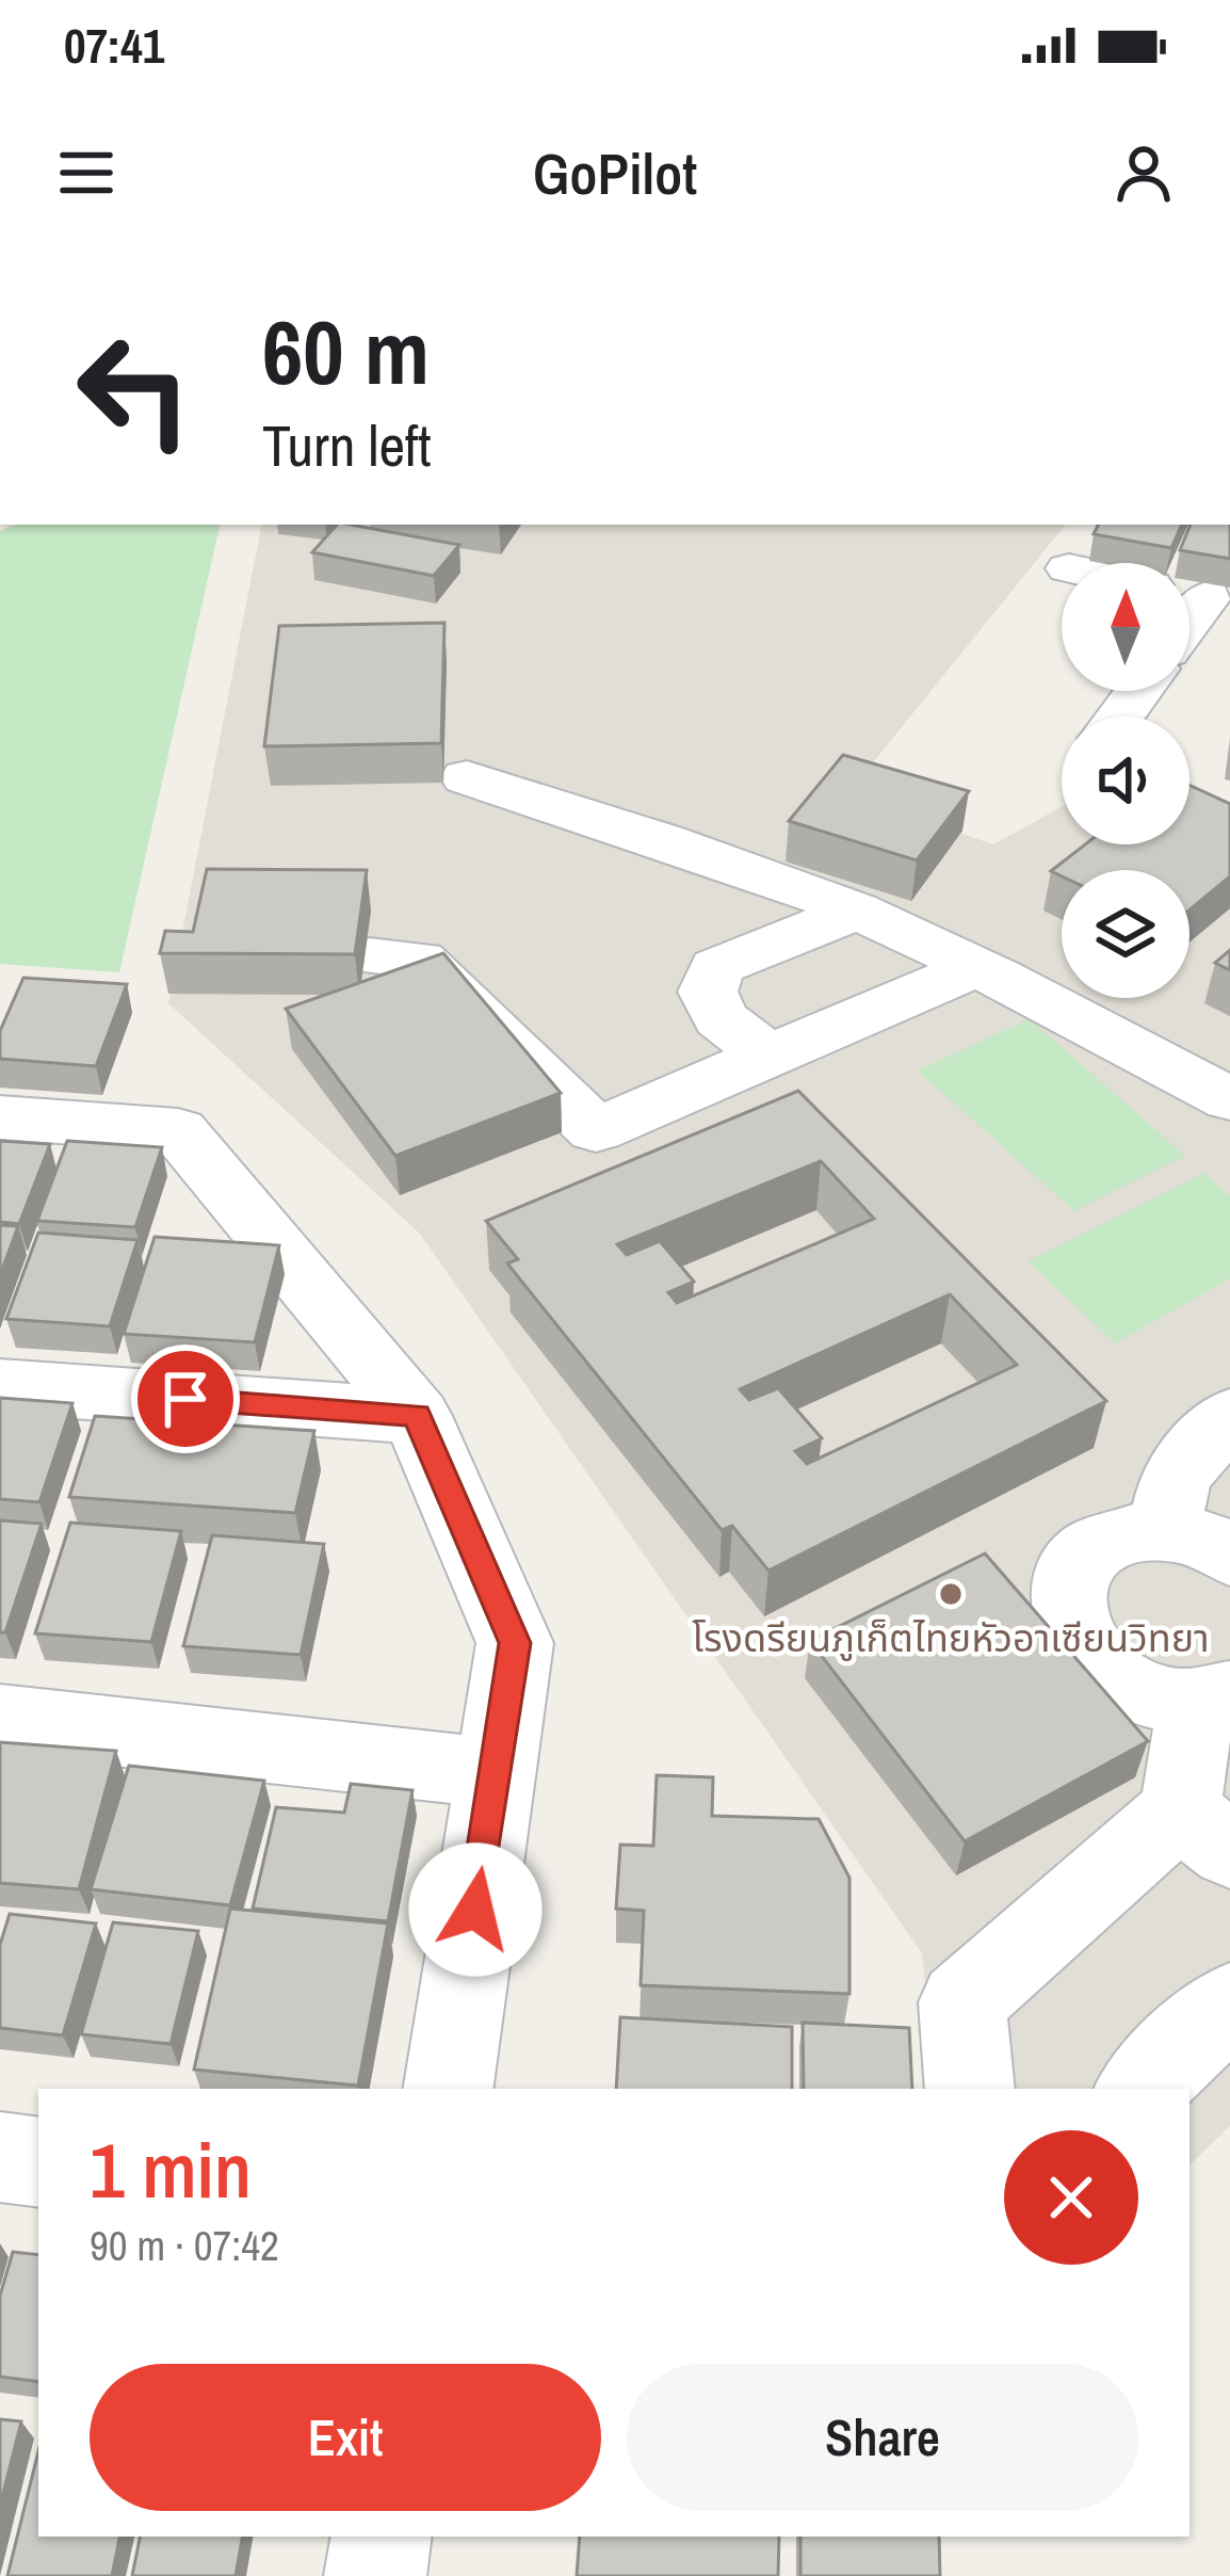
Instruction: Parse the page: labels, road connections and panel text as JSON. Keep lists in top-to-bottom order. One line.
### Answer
{"places":["โรงดรียนภูเก็ตไทยหัวอาเซียนวิทยา"],"north":"top","page":{"status":"07:41","header":"GoPilot","turn":["60 m","Turn left"],"heading":["1 min","90 m · 07:42"],"buttons":["Exit","Share"]}}
